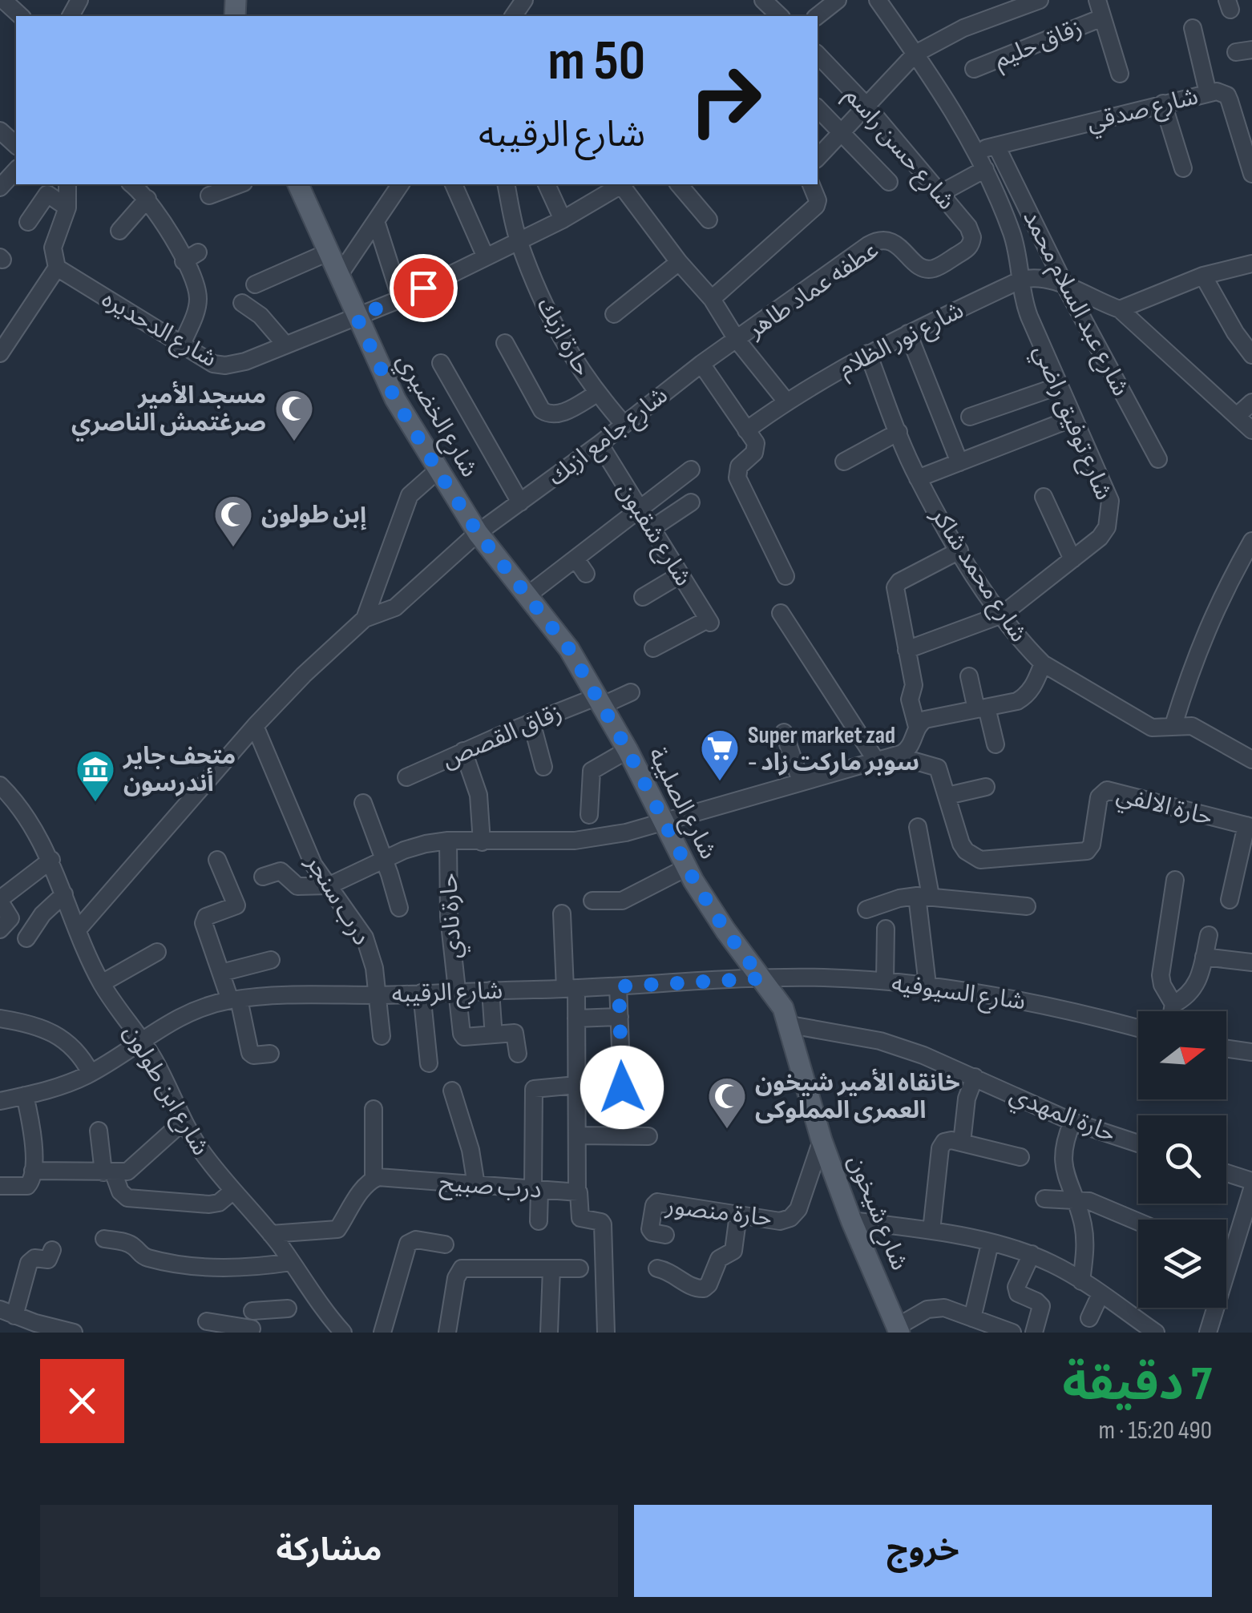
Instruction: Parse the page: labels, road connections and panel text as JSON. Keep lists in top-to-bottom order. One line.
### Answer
{"streets":{"main road":["شارع الخضيري","شارع الصليبة","شارع شيخون"],"street":["زقاق حليم","شارع صدقي","شارع حسن راسم","عطفه عماد طاهر","شارع عبد السلام محمد","شارع الدحديره","حارة ازبك","شارع نور الظلام","شارع توفيق راضي","شارع جامع ازبك","شارع شقبون","شارع محمد شاكر","زقاق القصص","حارة الالفي","درب سنجر","حارة نادي","شارع الرقيبه","شارع السيوفيه","شارع ابن طولون","حارة المهدي","درب صبيح","حارة منصور"]},"crossings":[["شارع صدقي","شارع عبد السلام محمد"],["شارع صدقي","شارع توفيق راضي"],["شارع حسن راسم","عطفه عماد طاهر"],["عطفه عماد طاهر","شارع جامع ازبك"],["شارع الدحديره","حارة ازبك"],["شارع الدحديره","شارع الخضيري"],["حارة ازبك","شارع جامع ازبك"],["شارع نور الظلام","شارع توفيق راضي"],["شارع نور الظلام","شارع محمد شاكر"],["شارع الخضيري","شارع جامع ازبك"],["شارع الخضيري","شارع الصليبة"],["شارع توفيق راضي","شارع محمد شاكر"],["شارع جامع ازبك","شارع شقبون"],["شارع جامع ازبك","شارع الصليبة"],["زقاق القصص","شارع الصليبة"],["شارع الصليبة","شارع الرقيبه"],["شارع الصليبة","شارع السيوفيه"],["شارع الصليبة","شارع شيخون"],["درب سنجر","شارع الرقيبه"],["حارة نادي","شارع الرقيبه"],["شارع الرقيبه","شارع السيوفيه"],["شارع الرقيبه","شارع ابن طولون"],["شارع الرقيبه","شارع شيخون"],["شارع السيوفيه","شارع شيخون"],["حارة المهدي","شارع شيخون"],["حارة منصور","شارع شيخون"]],"places":{"mosque":["مسجد الأمير صرغتمش الناصري","إبن طولون","خانقاه الأمير شيخون العمرى المملوكى"],"supermarket":["Super market zad - سوبر ماركت زاد"],"museum":["متحف جاير أندرسون"]},"north":"right","page":{"turn":["50 m","شارع الرقيبه"],"heading":["7 دقيقة","490 m · 15:20"],"buttons":["خروج","مشاركة"]}}
